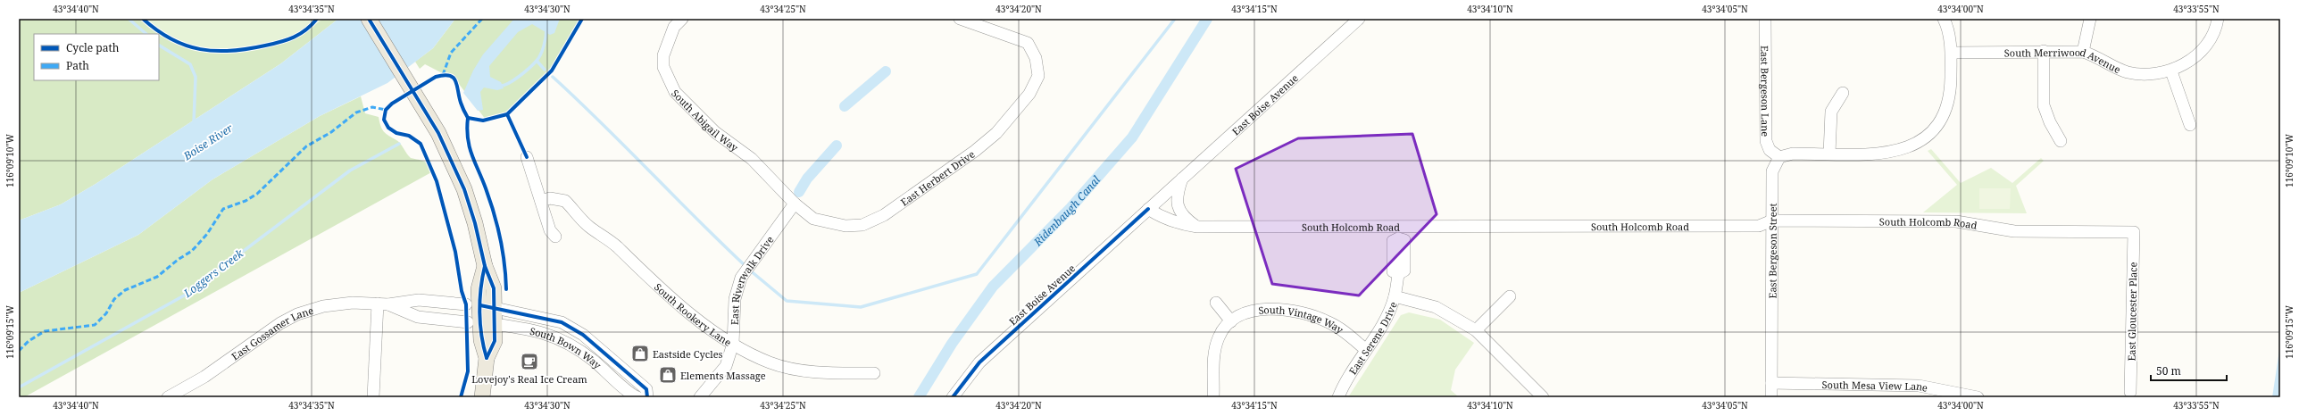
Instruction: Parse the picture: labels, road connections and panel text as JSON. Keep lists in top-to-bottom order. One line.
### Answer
{"streets":{"street":["South Merriwood Avenue","East Bergeson Lane","East Boise Avenue","South Abigail Way","East Herbert Drive","South Holcomb Road","East Bergeson Street","East Riverwalk Drive","East Gloucester Place","South Rookery Lane","South Vintage Way","East Gossamer Lane","East Serene Drive","South Bown Way","South Mesa View Lane"]},"crossings":[["East Bergeson Lane","East Bergeson Street"],["East Boise Avenue","South Holcomb Road"],["South Abigail Way","East Herbert Drive"],["South Abigail Way","East Riverwalk Drive"],["East Herbert Drive","East Riverwalk Drive"],["South Holcomb Road","East Bergeson Street"],["South Holcomb Road","East Gloucester Place"],["South Holcomb Road","East Serene Drive"],["East Bergeson Street","South Mesa View Lane"],["East Riverwalk Drive","South Rookery Lane"],["South Vintage Way","East Serene Drive"],["East Gossamer Lane","South Bown Way"]],"water":["Boise River","Ridenbaugh Canal","Loggers Creek"],"places":{"shop":["Eastside Cycles","Elements Massage"],"cafe":["Lovejoy's Real Ice Cream"]},"legend":["Cycle path","Path"],"scale_bar":"50 m","coordinates":["43°34'40\"N","43°34'35\"N","43°34'30\"N","43°34'25\"N","43°34'20\"N","43°34'15\"N","43°34'10\"N","43°34'05\"N","43°34'00\"N","43°33'55\"N","116°09'10\"W","116°09'15\"W"]}
